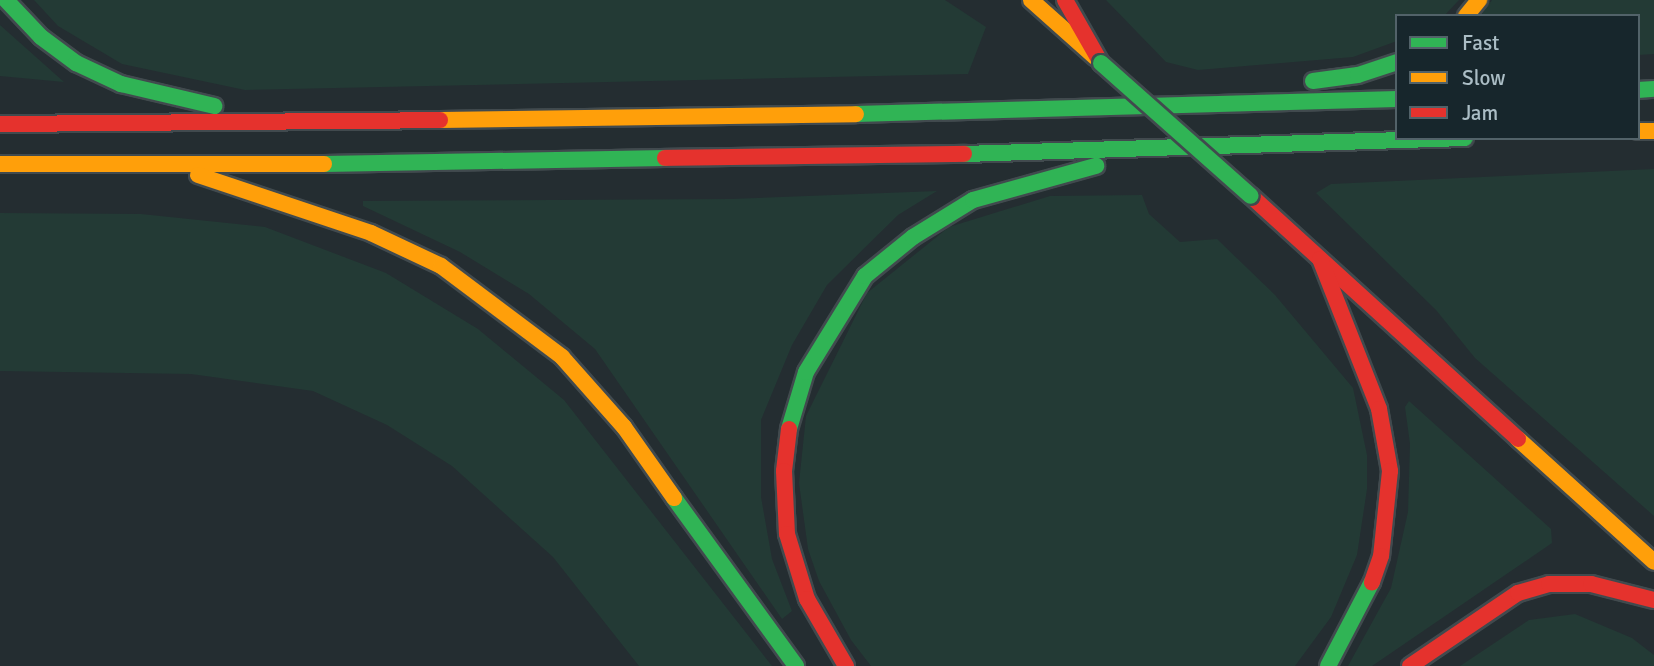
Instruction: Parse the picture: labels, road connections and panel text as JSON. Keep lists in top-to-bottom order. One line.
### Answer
{"legend":["Fast","Slow","Jam"]}
